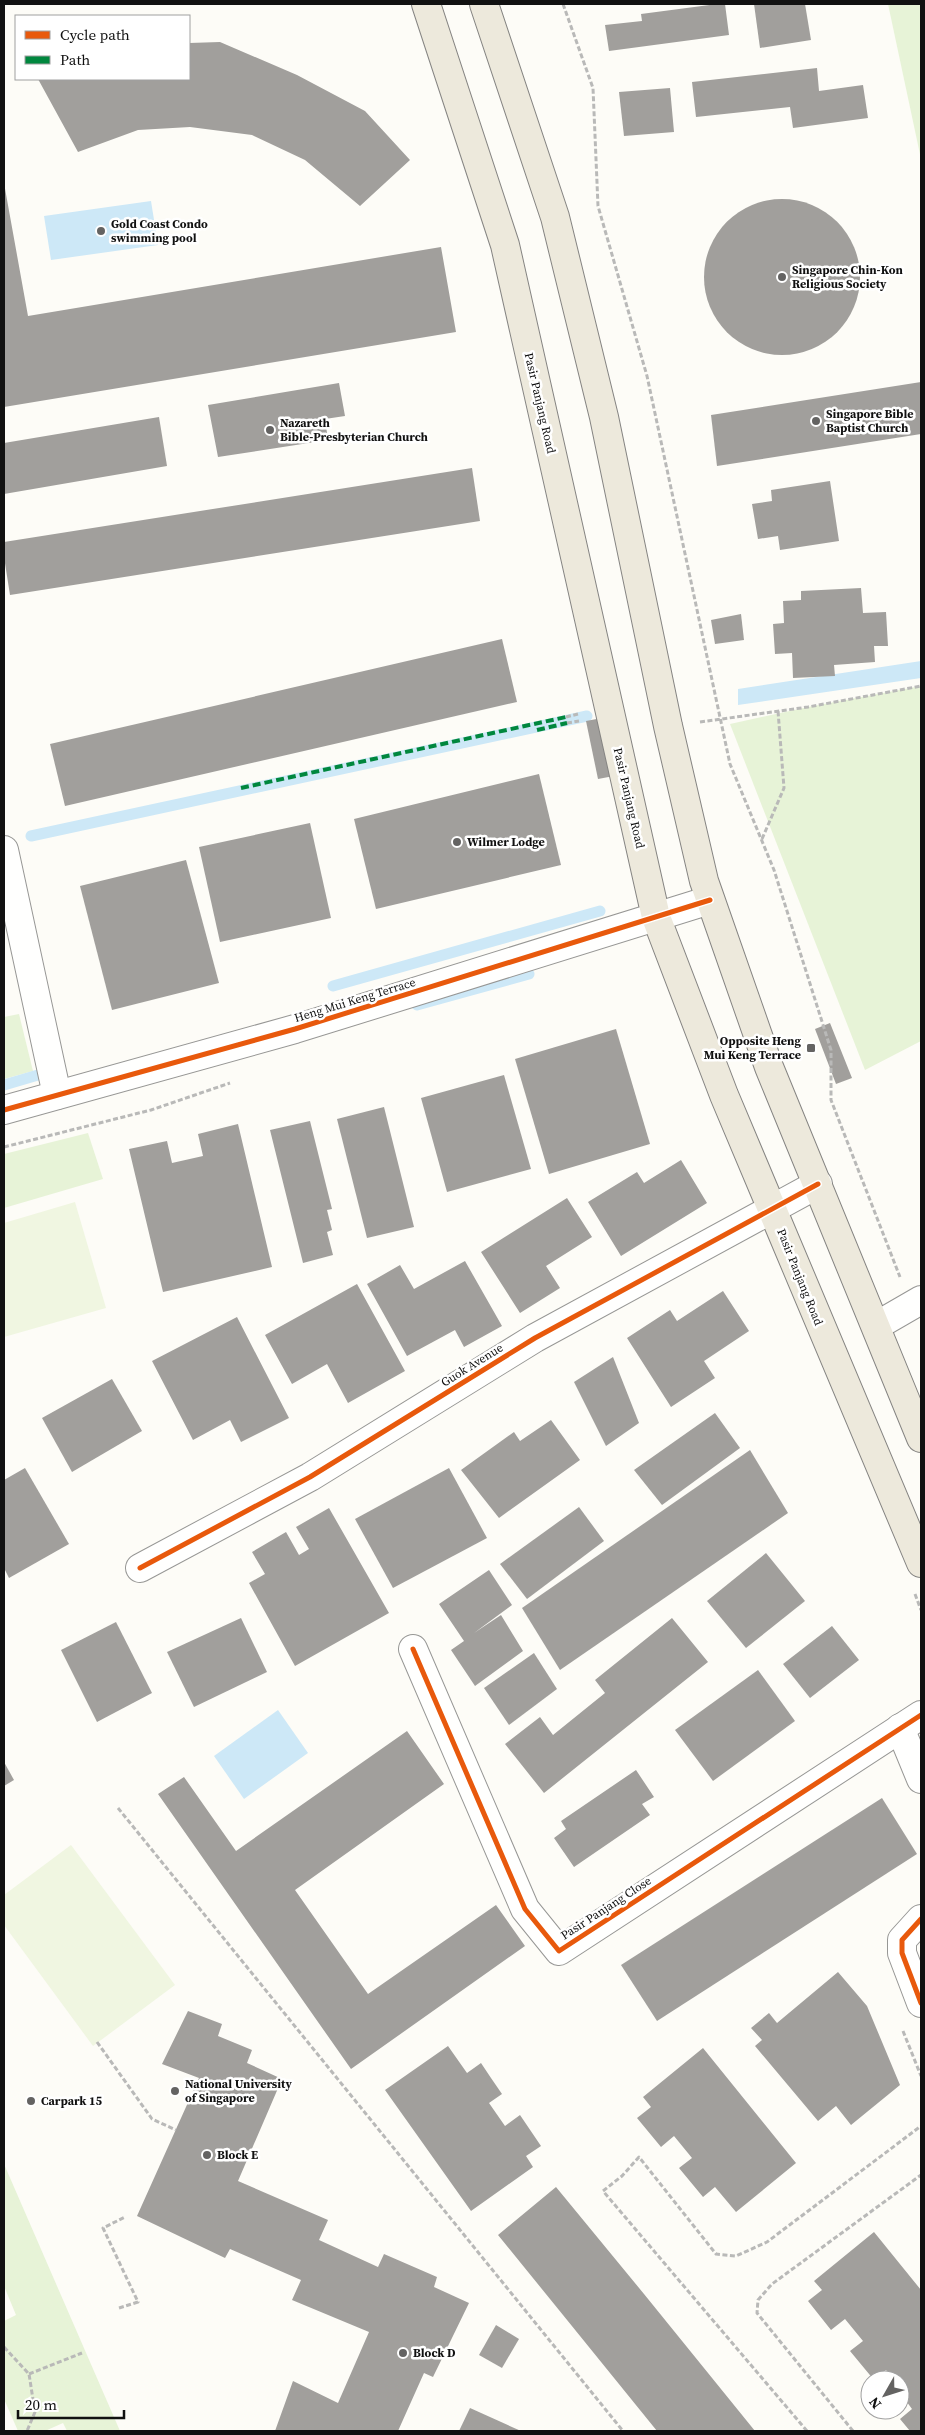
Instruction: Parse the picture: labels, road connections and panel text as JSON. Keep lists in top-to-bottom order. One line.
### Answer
{"streets":{"main road":["Pasir Panjang Road"],"street":["Heng Mui Keng Terrace","Guok Avenue","Pasir Panjang Close"]},"crossings":[["Pasir Panjang Road","Heng Mui Keng Terrace"],["Pasir Panjang Road","Guok Avenue"]],"places":{"other":["Gold Coast Condo swimming pool","Singapore Chin-Kon Religious Society","Singapore Bible Baptist Church","Nazareth Bible-Presbyterian Church","Wilmer Lodge","National University of Singapore","Carpark 15","Block E","Block D"],"transit":["Opposite Heng Mui Keng Terrace"]},"legend":["Cycle path","Path"],"scale_bar":"20 m","north":"bottom left"}
